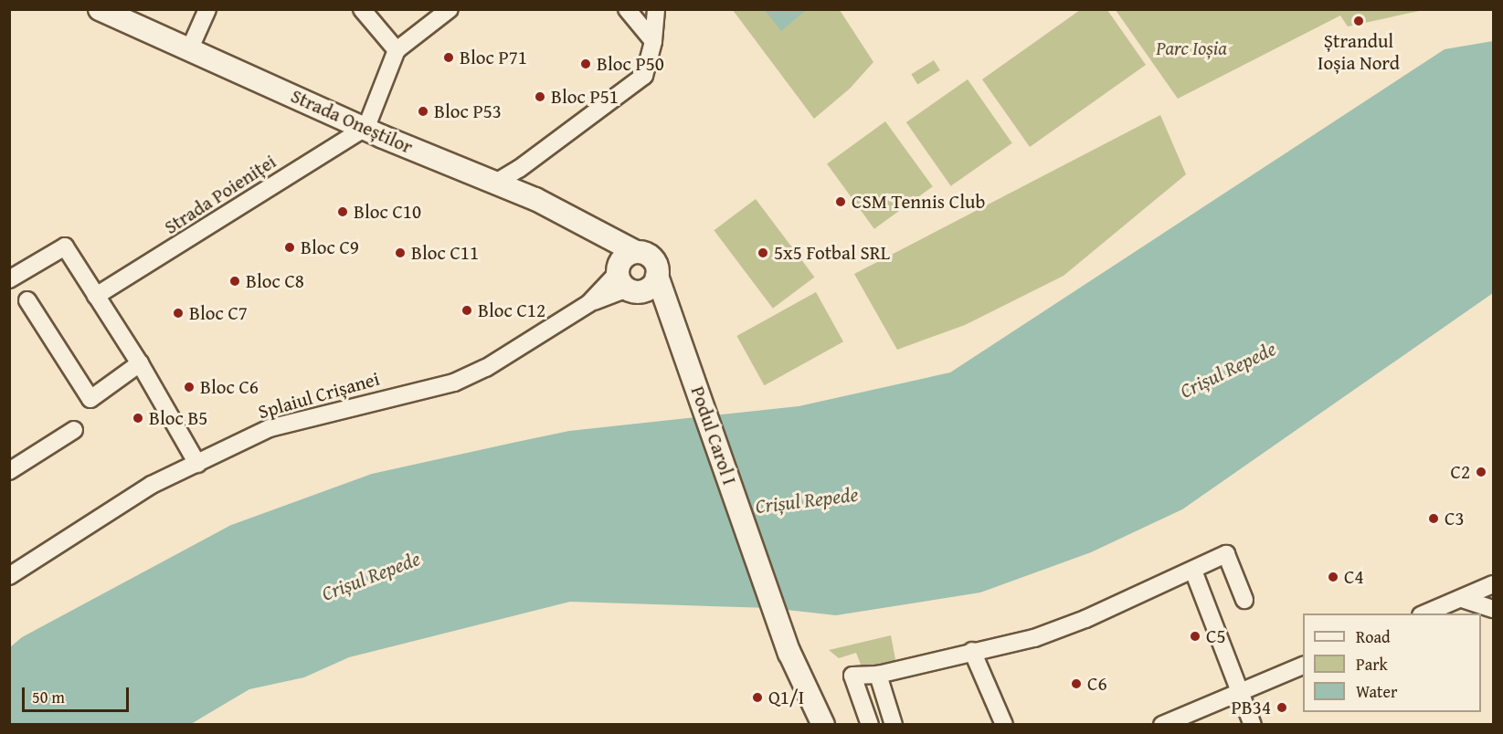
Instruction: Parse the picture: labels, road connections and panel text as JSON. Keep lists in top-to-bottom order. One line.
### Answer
{"streets":{"street":["Strada Oneștilor","Strada Poieniței","Splaiul Crișanei","Podul Carol I"]},"crossings":[["Strada Oneștilor","Strada Poieniței"],["Strada Oneștilor","Splaiul Crișanei"],["Strada Oneștilor","Podul Carol I"],["Splaiul Crișanei","Podul Carol I"]],"water":["Crișul Repede"],"parks":["Parc Ioșia"],"places":["Ștrandul Ioșia Nord","Bloc P71","Bloc P50","Bloc P51","Bloc P53","CSM Tennis Club","Bloc C10","Bloc C9","Bloc C11","5x5 Fotbal SRL","Bloc C8","Bloc C12","Bloc C7","Bloc C6","Bloc B5","C2","C3","C4","C5","C6","Q1/I","PB34"],"legend":["Road","Park","Water"],"scale_bar":"50 m"}
